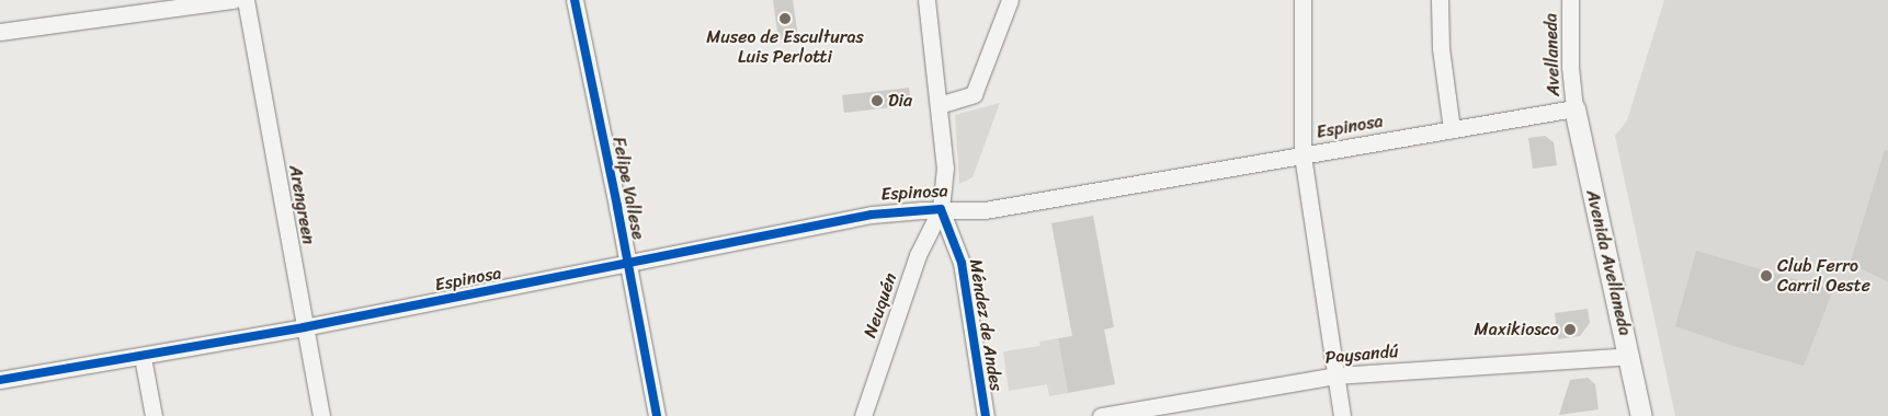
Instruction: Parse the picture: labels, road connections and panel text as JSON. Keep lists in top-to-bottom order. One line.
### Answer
{"streets":{"main road":["Avenida Avellaneda"],"street":["Avellaneda","Espinosa","Felipe Vallese","Arengreen","Neuquén","Méndez de Andes","Paysandú"]},"crossings":[["Avellaneda","Espinosa"],["Avellaneda","Avenida Avellaneda"],["Espinosa","Felipe Vallese"],["Espinosa","Arengreen"],["Espinosa","Avenida Avellaneda"],["Espinosa","Neuquén"],["Espinosa","Méndez de Andes"],["Avenida Avellaneda","Paysandú"],["Neuquén","Méndez de Andes"]],"places":["Museo de Esculturas Luis Perlotti","Dia","Club Ferro Carril Oeste","Maxikiosco"]}
